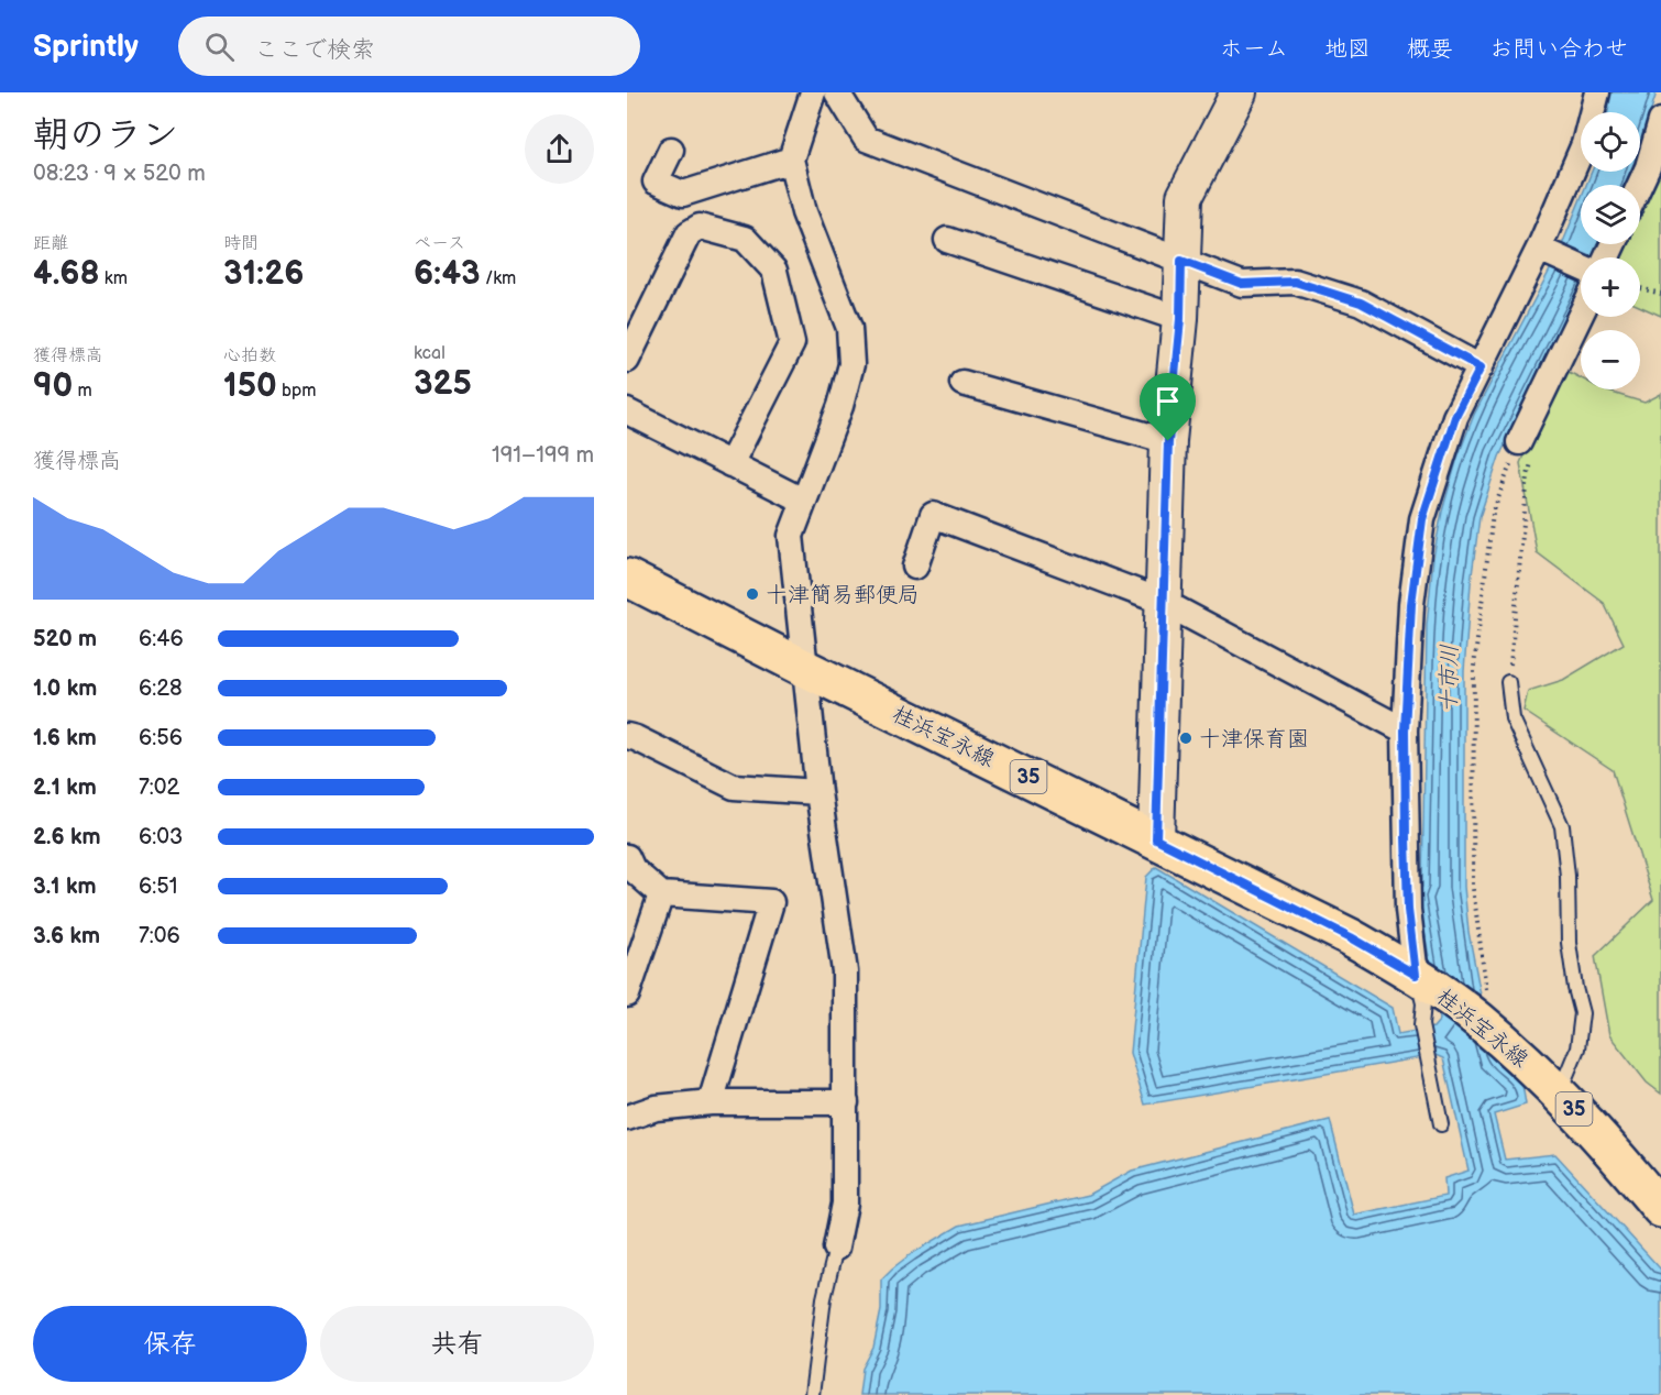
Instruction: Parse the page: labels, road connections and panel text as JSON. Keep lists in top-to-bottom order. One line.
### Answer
{"streets":{"main road":["桂浜宝永線","35"]},"water":["十市川"],"places":["十津簡易郵便局","十津保育園"],"page":{"header":"Sprintly","search":"ここで検索","nav":["ホーム","地図","概要","お問い合わせ"],"heading":["朝のラン","08:23 · 9 × 520 m"],"map_buttons":["+","−"],"stats":[["距離","4.68 km"],["時間","31:26"],["ペース","6:43 /km"],["獲得標高","90 m"],["心拍数","150 bpm"],["kcal","325"]],"chart":["獲得標高","191–199 m"],"list":[{"name":"520 m","note":"6:46"},{"name":"1.0 km","note":"6:28"},{"name":"1.6 km","note":"6:56"},{"name":"2.1 km","note":"7:02"},{"name":"2.6 km","note":"6:03"},{"name":"3.1 km","note":"6:51"},{"name":"3.6 km","note":"7:06"}],"buttons":["保存","共有"]}}
